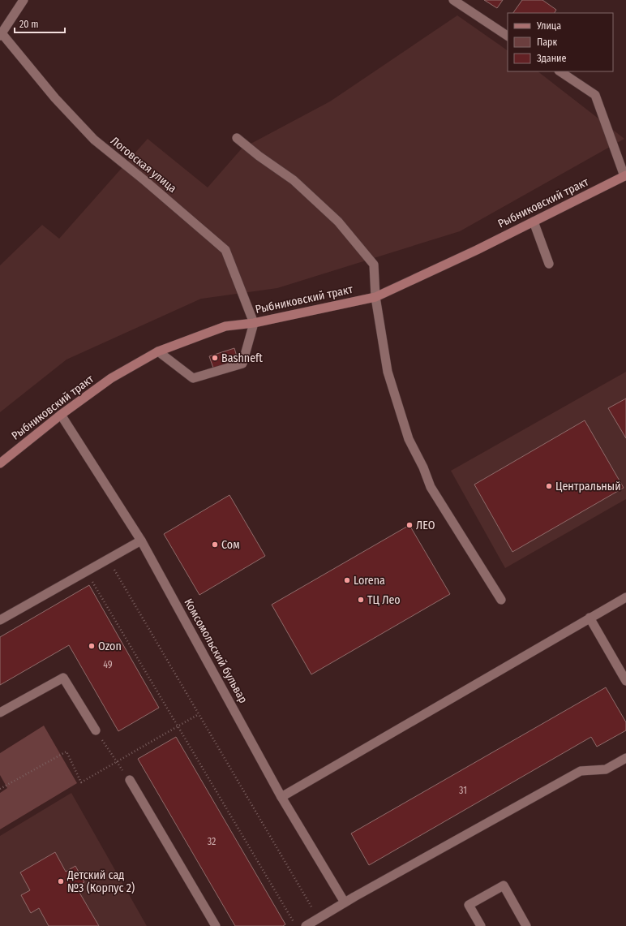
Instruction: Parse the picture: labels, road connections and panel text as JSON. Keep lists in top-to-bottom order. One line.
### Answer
{"streets":{"main road":["Рыбниковский тракт"],"street":["Логовская улица","Комсомольский бульвар"]},"crossings":[["Логовская улица","Рыбниковский тракт"],["Рыбниковский тракт","Комсомольский бульвар"]],"places":["Bashneft","Центральный","ЛЕО","Сом","Lorena","ТЦ Лео","Ozon","Детский сад №3 (Корпус 2)"],"house_numbers":["49","31","32"],"legend":["Улица","Парк","Здание"],"scale_bar":"20 m"}
